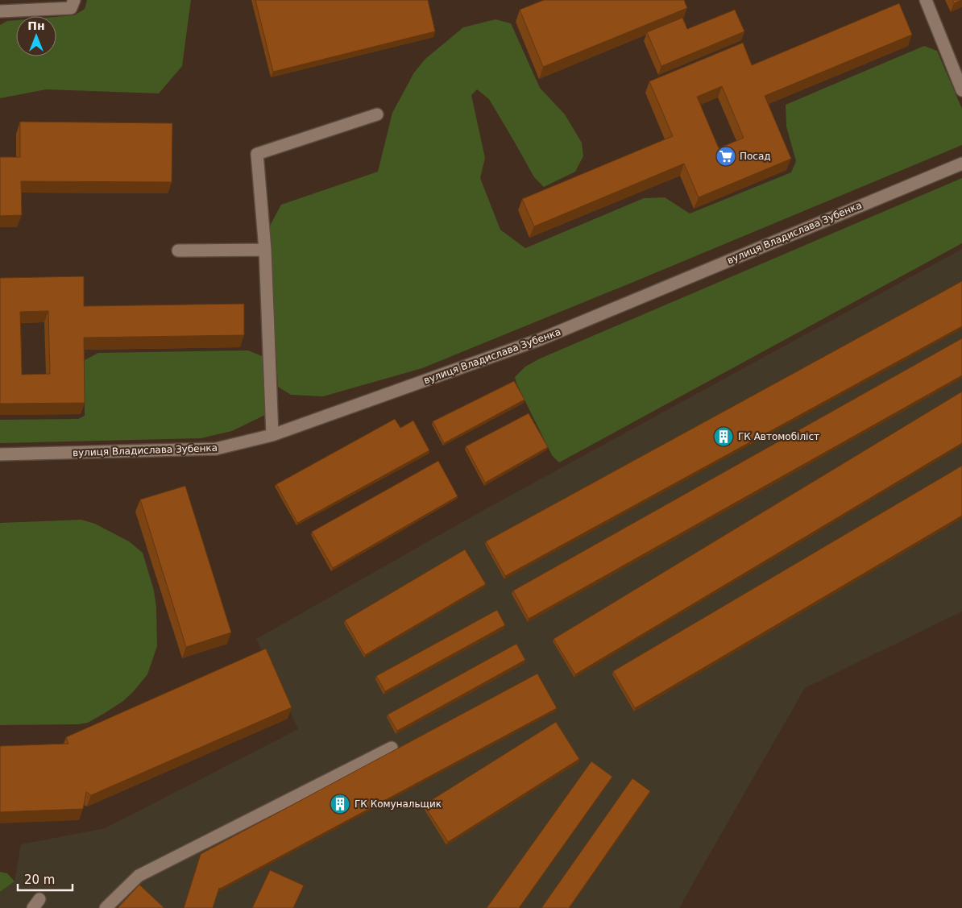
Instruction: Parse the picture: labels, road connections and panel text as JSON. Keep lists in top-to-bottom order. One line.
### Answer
{"streets":{"street":["вулиця Владислава Зубенка"]},"places":{"supermarket":["Посад"],"building":["ГК Автомобіліст","ГК Комунальщик"]},"scale_bar":"20 m","north":"top"}
